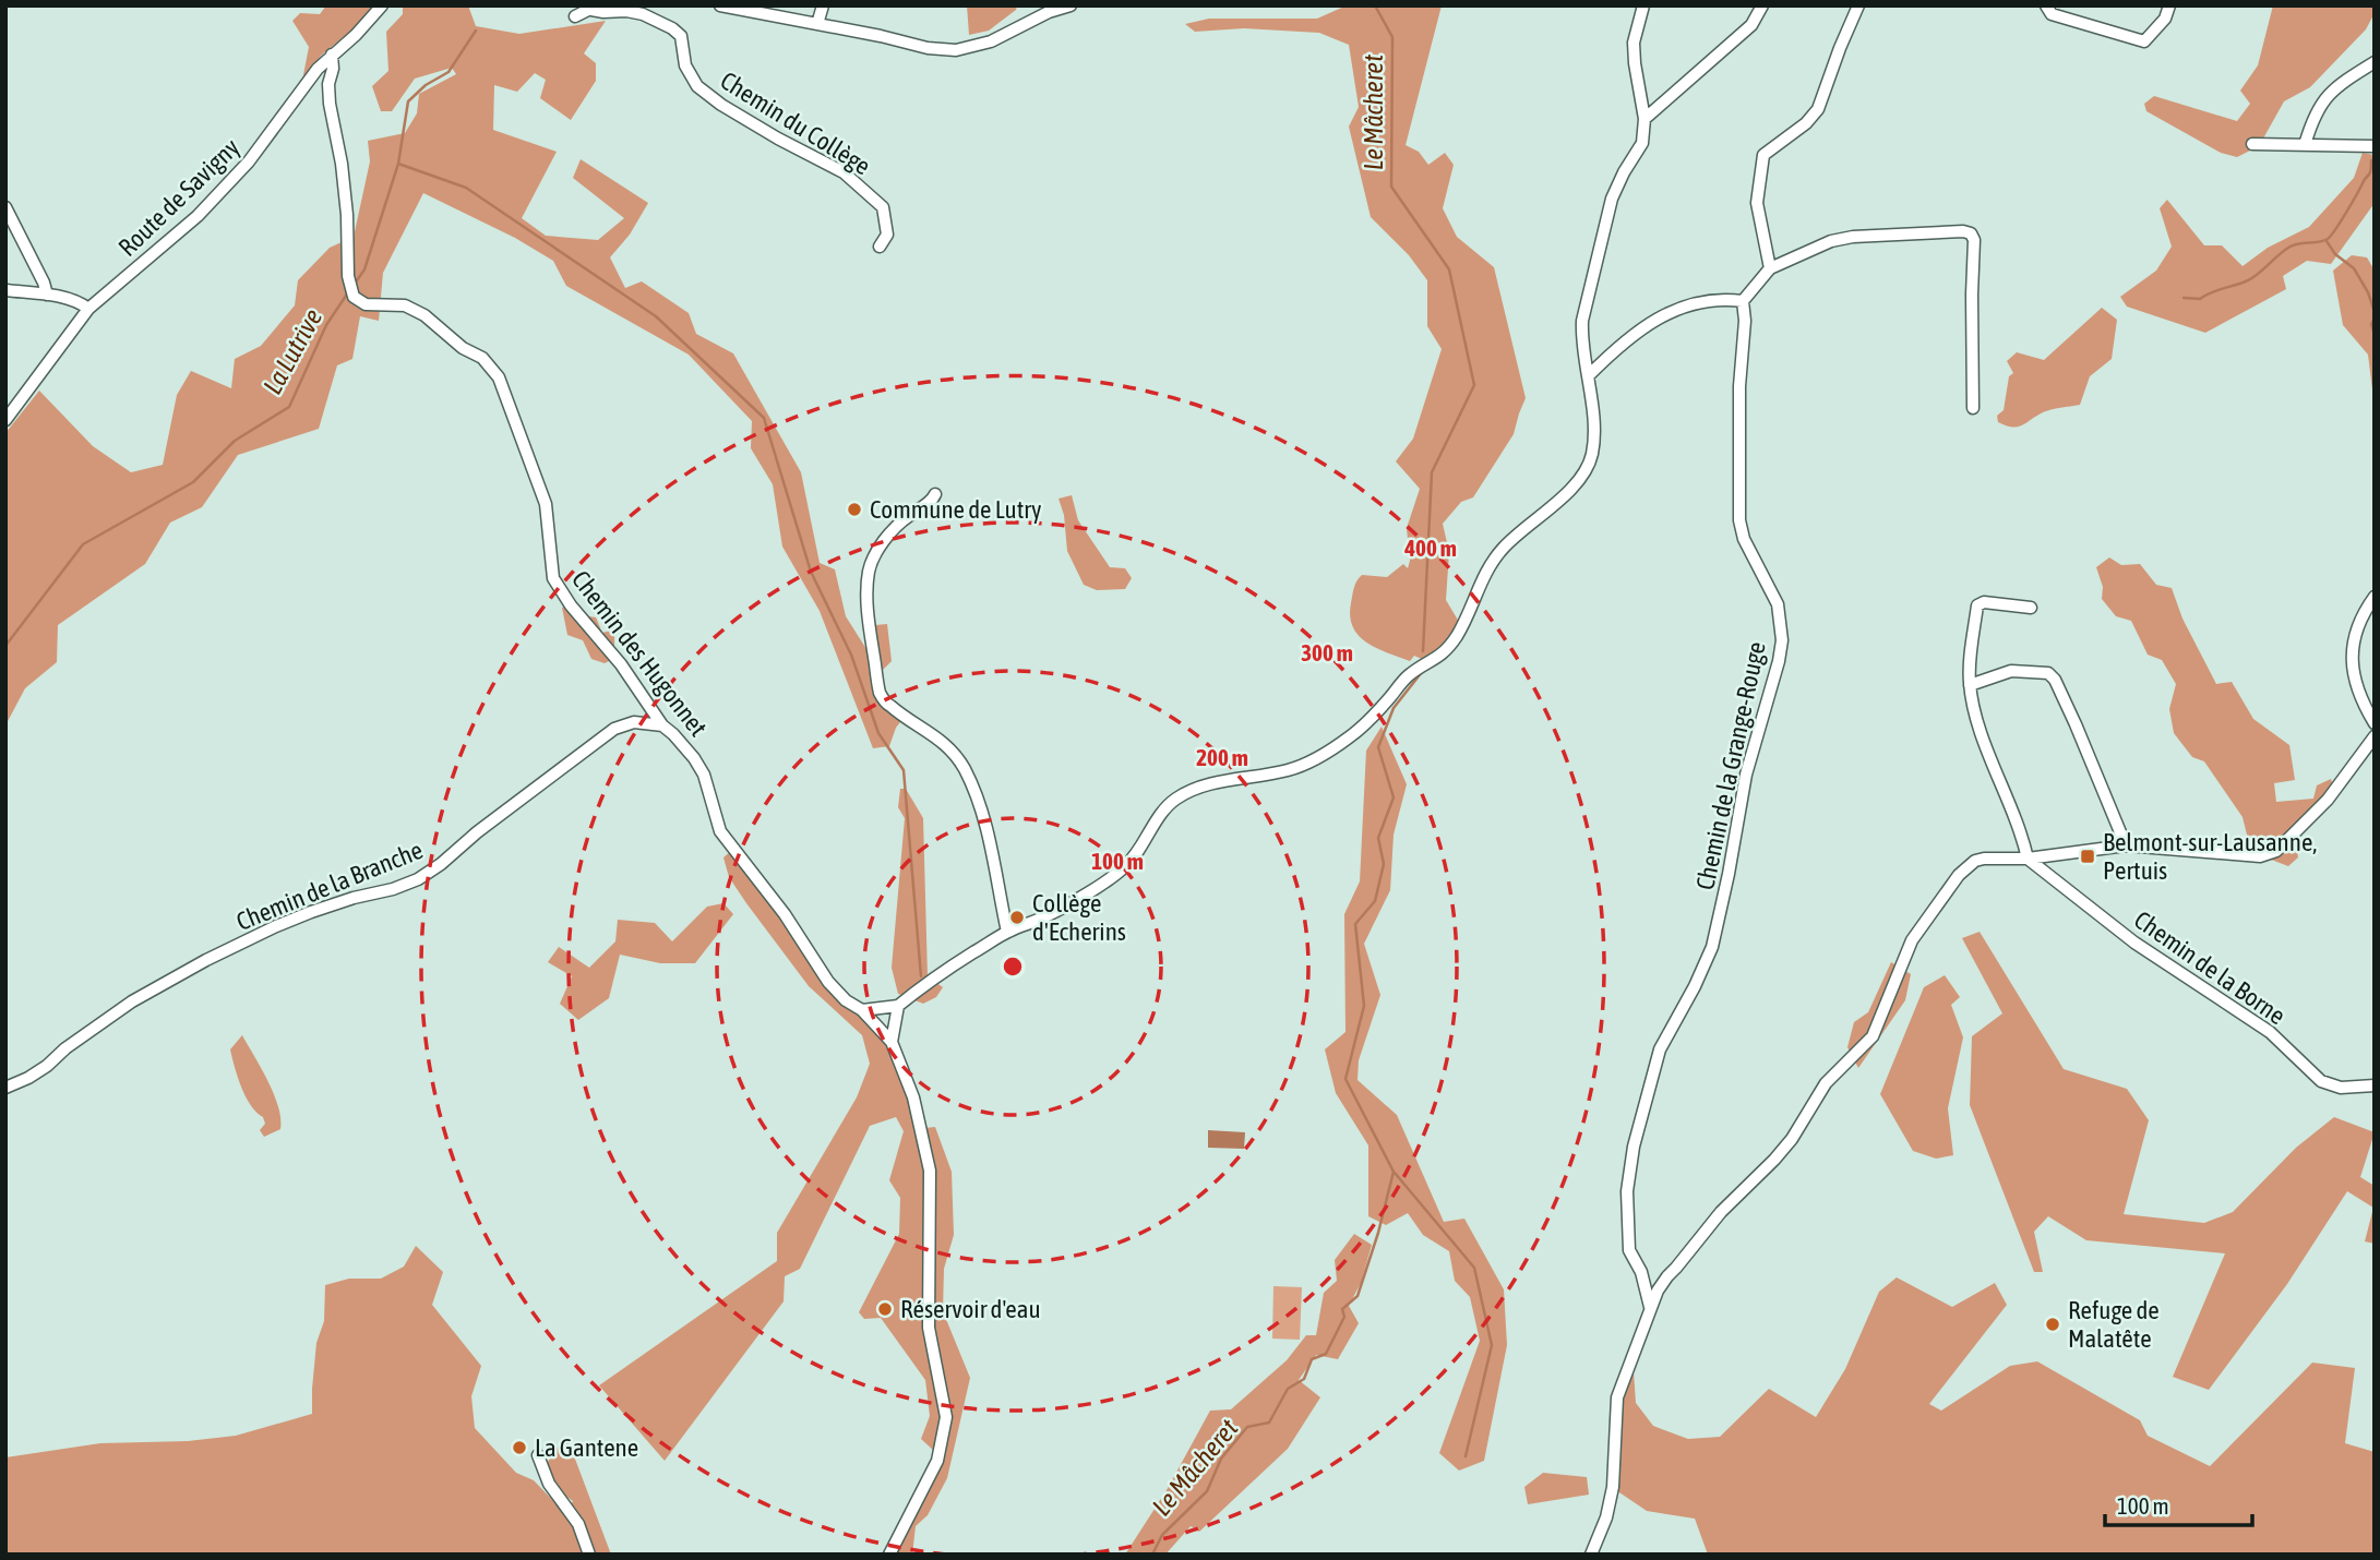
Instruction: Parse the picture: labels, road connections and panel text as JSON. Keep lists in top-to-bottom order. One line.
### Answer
{"streets":{"street":["Chemin du Collège","Route de Savigny","Chemin des Hugonnet","Chemin de la Grange-Rouge","Chemin de la Branche","Chemin de la Borne"]},"crossings":[["Route de Savigny","Chemin des Hugonnet"],["Chemin des Hugonnet","Chemin de la Branche"]],"water":["Le Mâcheret","La Lutrive"],"places":{"other":["Commune de Lutry","Collège d'Echerins","Réservoir d'eau","Refuge de Malatête","La Gantene"],"transit":["Belmont-sur-Lausanne, Pertuis"]},"scale_bar":"100 m","rings":["400 m","300 m","200 m","100 m"]}
